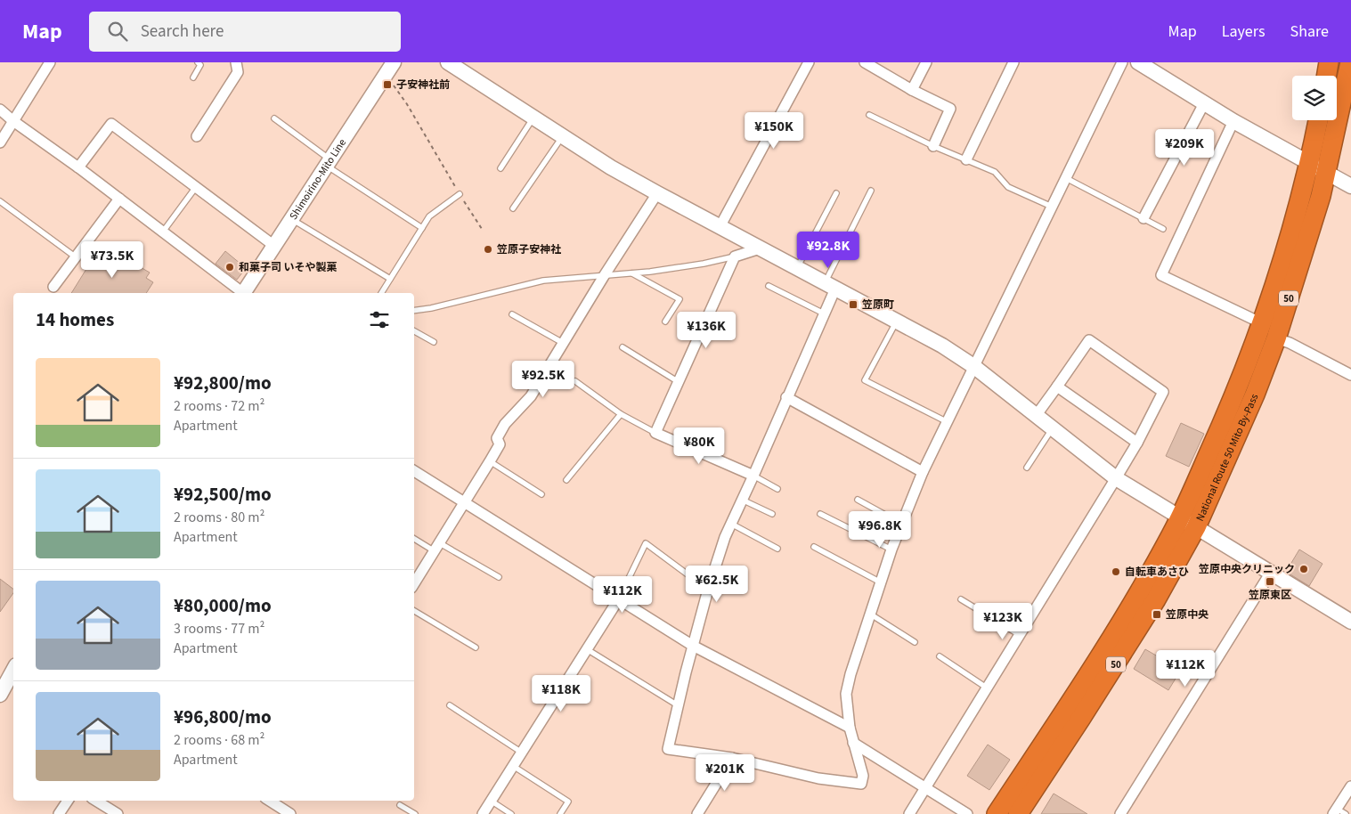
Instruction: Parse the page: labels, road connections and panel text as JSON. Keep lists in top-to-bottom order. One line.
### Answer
{"streets":{"highway":["50","National Route 50 Mito By-Pass"],"street":["Shimoirino-Mito Line"]},"places":{"transit":["子安神社前","笠原町","笠原東区","笠原中央"],"other":["笠原子安神社","和菓子司 いそや製菓","笠原中央クリニック","自転車あさひ"]},"page":{"header":"Map","search":"Search here","nav":["Map","Layers","Share"],"price":["¥150K","¥209K","¥92.8K","¥73.5K","¥136K","¥92.5K","¥80K","¥96.8K","¥62.5K","¥112K","¥123K","¥112K","¥118K","¥201K"],"heading":"14 homes","list":[{"name":"¥92,800/mo","note":"2 rooms · 72 m² · Apartment"},{"name":"¥92,500/mo","note":"2 rooms · 80 m² · Apartment"},{"name":"¥80,000/mo","note":"3 rooms · 77 m² · Apartment"},{"name":"¥96,800/mo","note":"2 rooms · 68 m² · Apartment"}]}}
